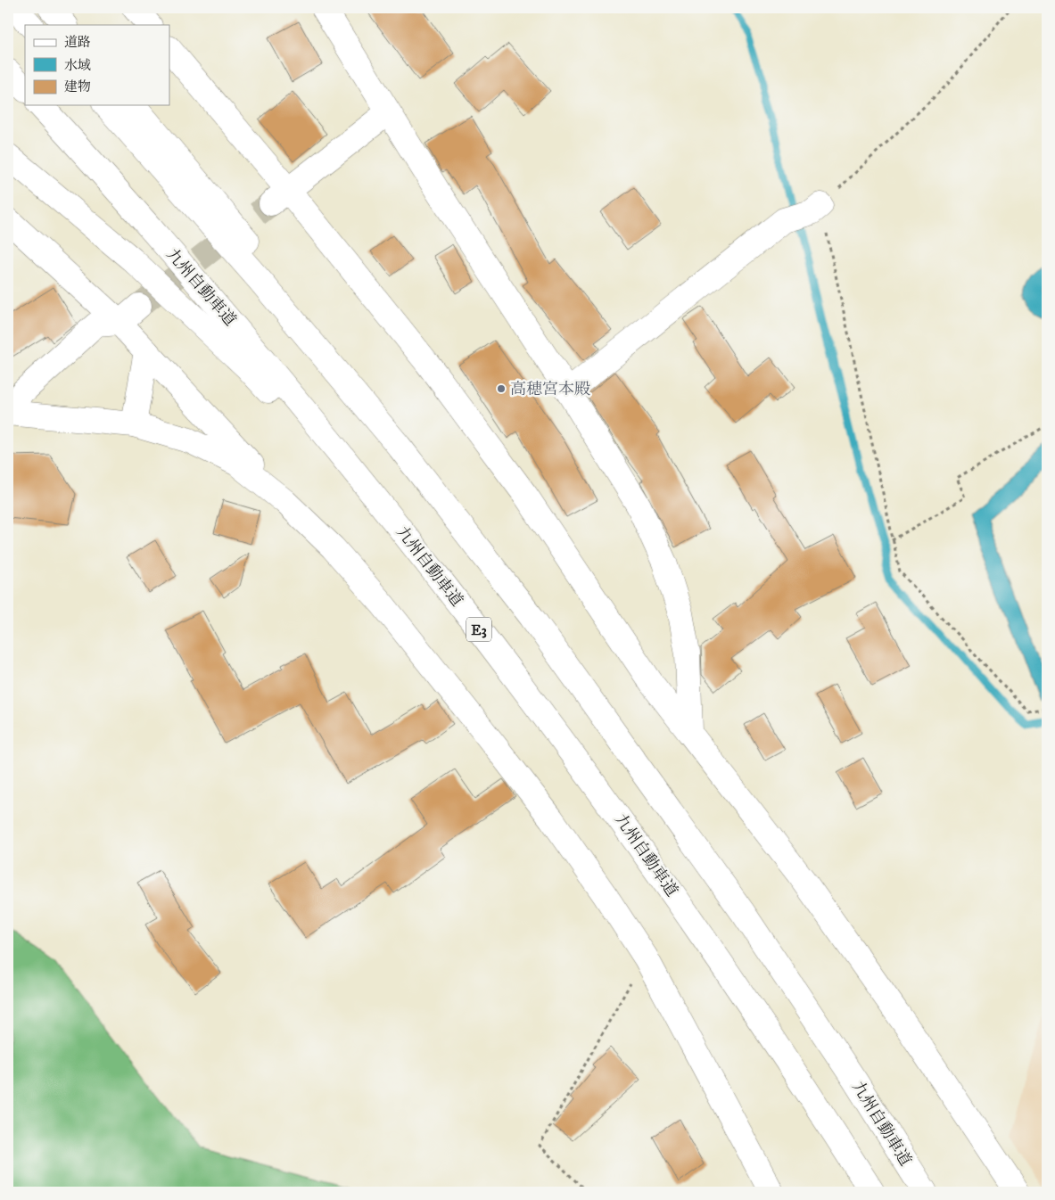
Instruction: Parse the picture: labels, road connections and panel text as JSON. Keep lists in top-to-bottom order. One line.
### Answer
{"streets":{"main road":["九州自動車道","E3"]},"places":["高穂宮本殿"],"legend":["道路","水域","建物"]}
